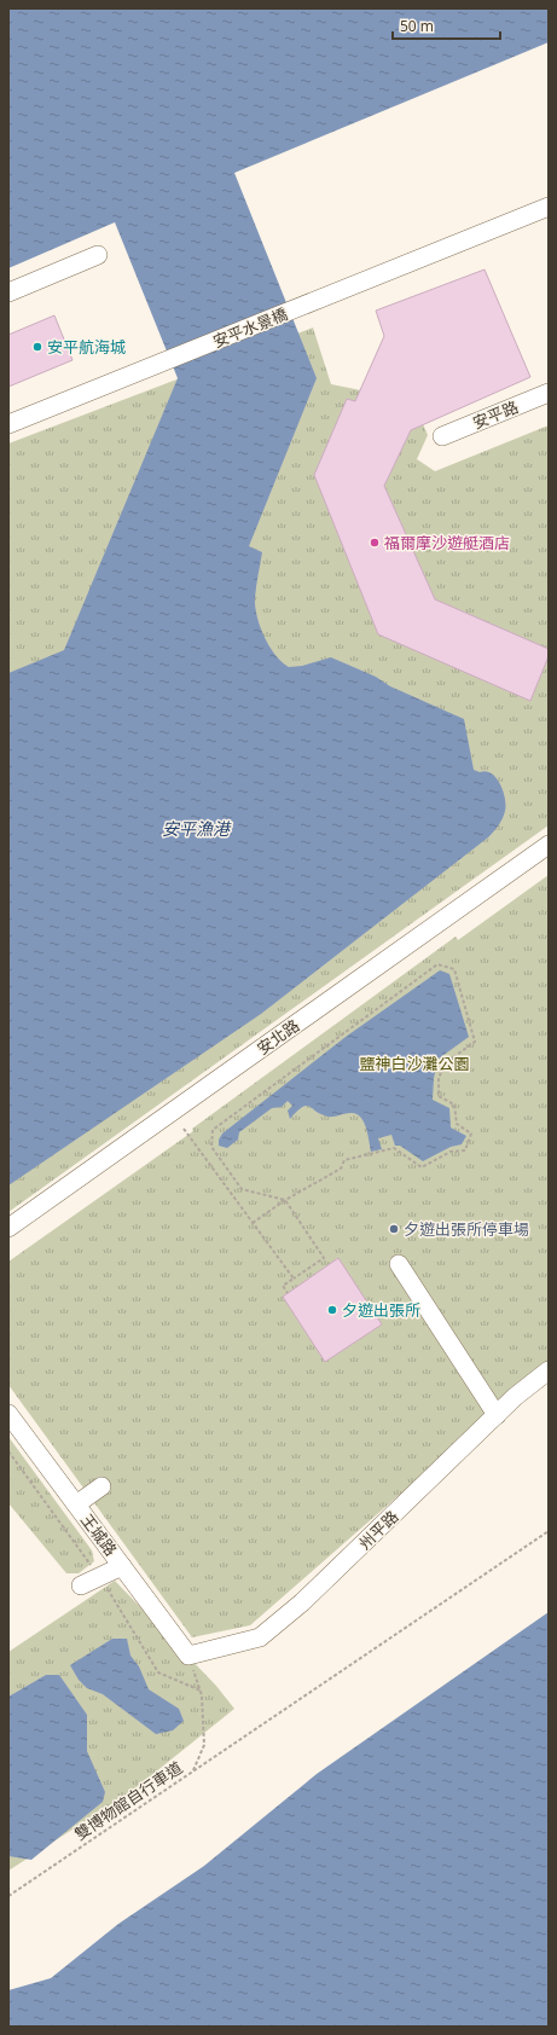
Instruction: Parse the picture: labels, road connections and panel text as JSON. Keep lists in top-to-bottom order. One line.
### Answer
{"streets":{"street":["安平水景橋","安平路","安北路","州平路","王城路"],"path":["雙博物館自行車道"]},"crossings":[["州平路","王城路"],["州平路","雙博物館自行車道"],["王城路","雙博物館自行車道"]],"water":["安平漁港"],"parks":["鹽神白沙灘公園"],"places":["安平航海城","福爾摩沙遊艇酒店","夕遊出張所停車場","夕遊出張所"],"scale_bar":"50 m"}
